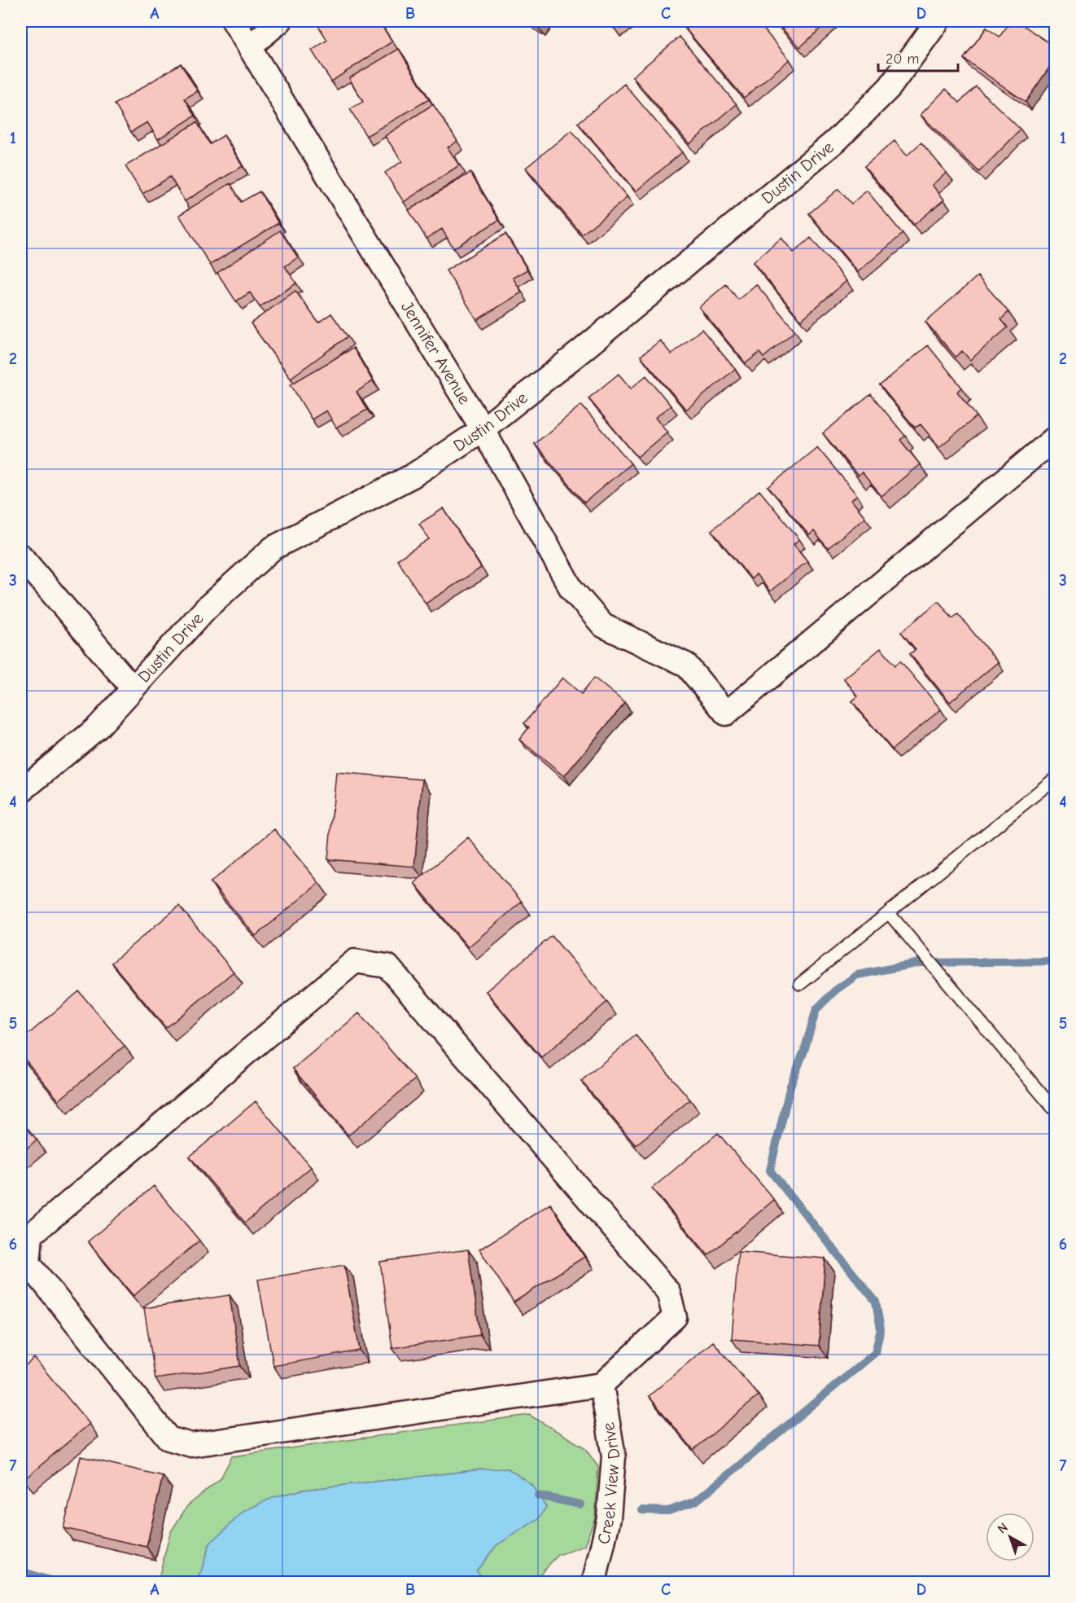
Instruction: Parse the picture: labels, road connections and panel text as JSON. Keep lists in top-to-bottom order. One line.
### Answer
{"streets":{"street":["Dustin Drive","Jennifer Avenue","Creek View Drive"]},"crossings":[["Dustin Drive","Jennifer Avenue"]],"scale_bar":"20 m","north":"top left","grid":{"columns":["A","B","C","D"],"rows":["1","2","3","4","5","6","7"]}}
